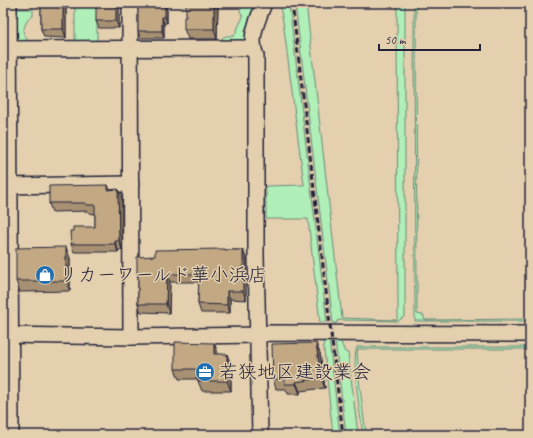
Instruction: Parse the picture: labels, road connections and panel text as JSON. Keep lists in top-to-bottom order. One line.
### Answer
{"places":{"shop":["リカーワールド華小浜店"],"office":["若狭地区建設業会"]},"scale_bar":"50 m"}
